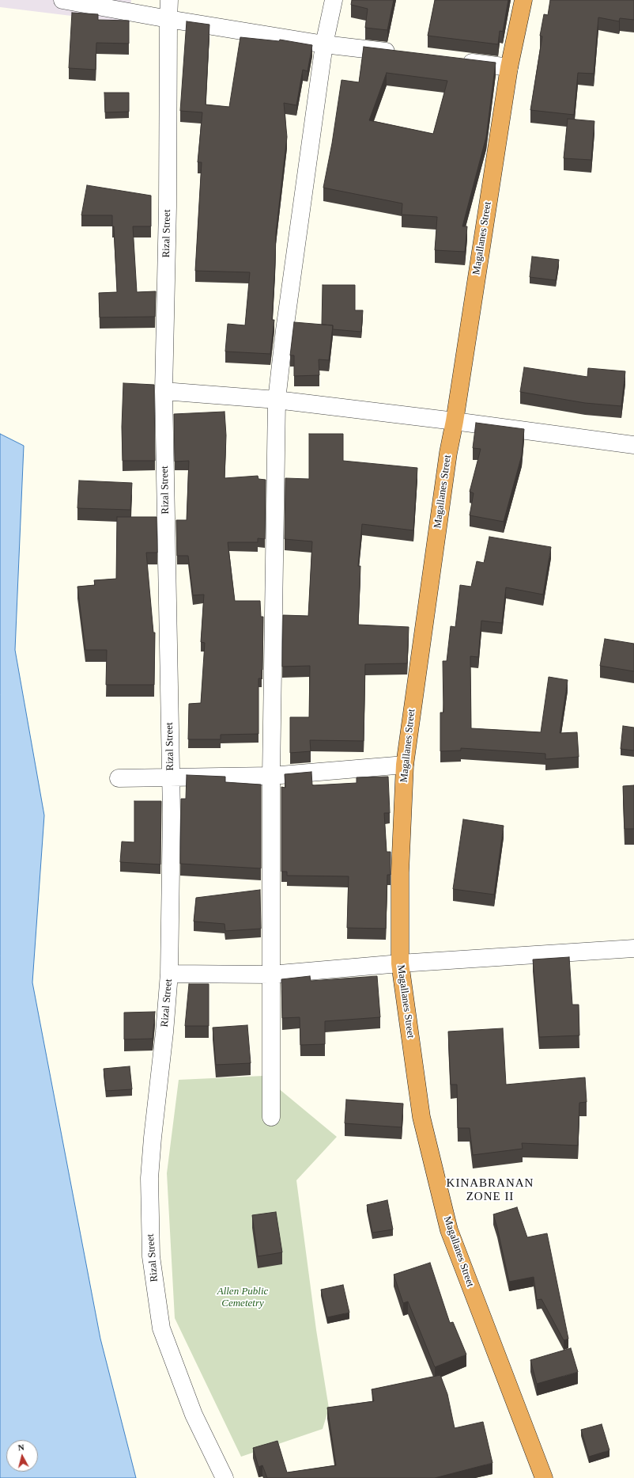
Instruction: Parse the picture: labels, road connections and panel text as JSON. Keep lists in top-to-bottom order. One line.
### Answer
{"streets":{"highway":["Magallanes Street"],"street":["Rizal Street"]},"districts":["KINABRANAN ZONE II"],"parks":["Allen Public Cemetetry"],"north":"top"}
